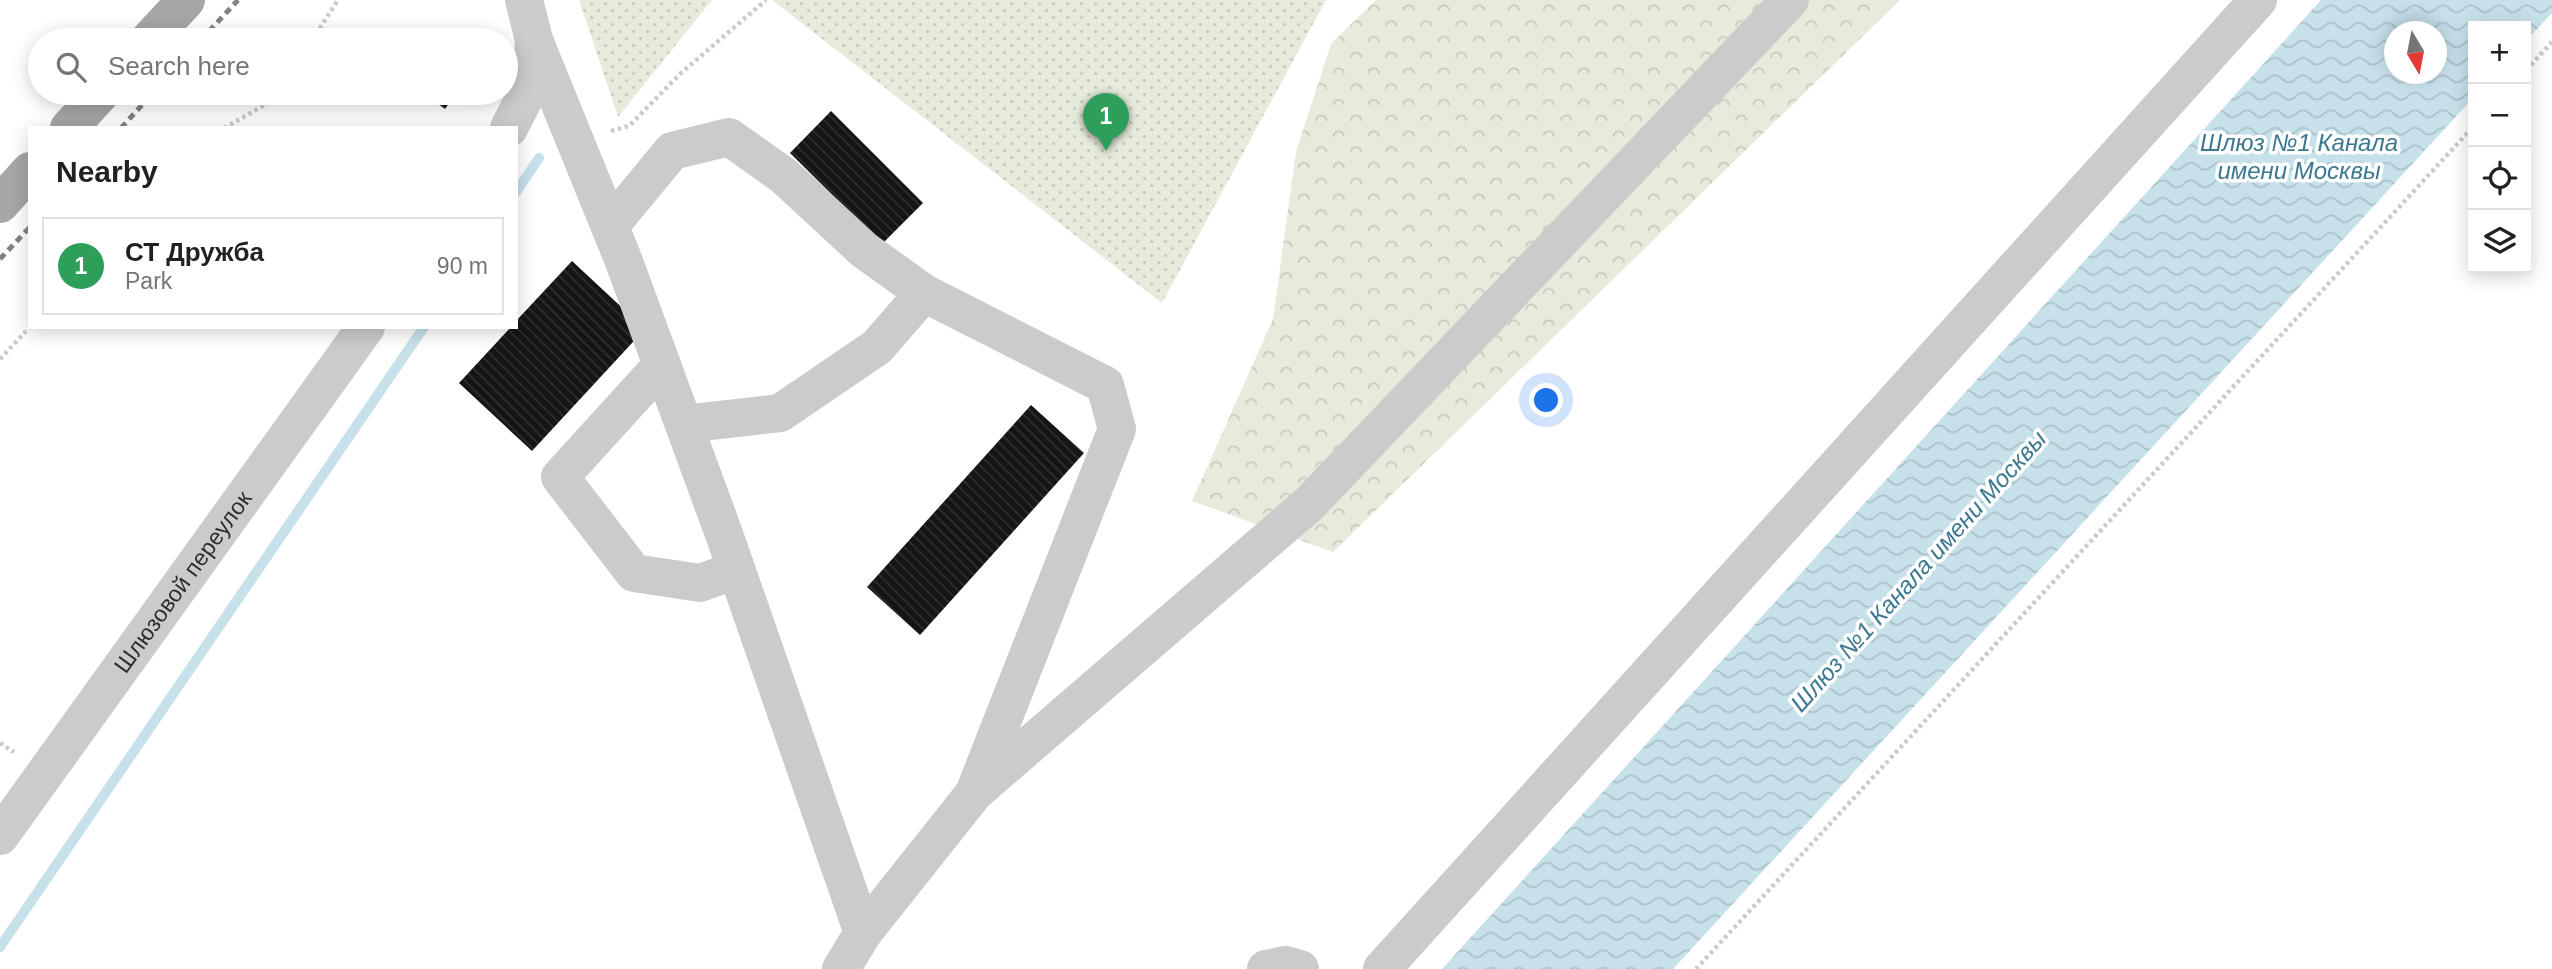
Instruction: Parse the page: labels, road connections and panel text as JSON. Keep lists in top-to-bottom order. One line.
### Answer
{"streets":{"street":["Шлюзовой переулок"]},"water":["Шлюз №1 Канала имени Москвы"],"north":"bottom","page":{"map_buttons":["+","−"],"search":"Search here","pins":"1","heading":"Nearby","list":[{"mark":"1","name":"СТ Дружба","note":"Park","value":"90 m"}]}}
